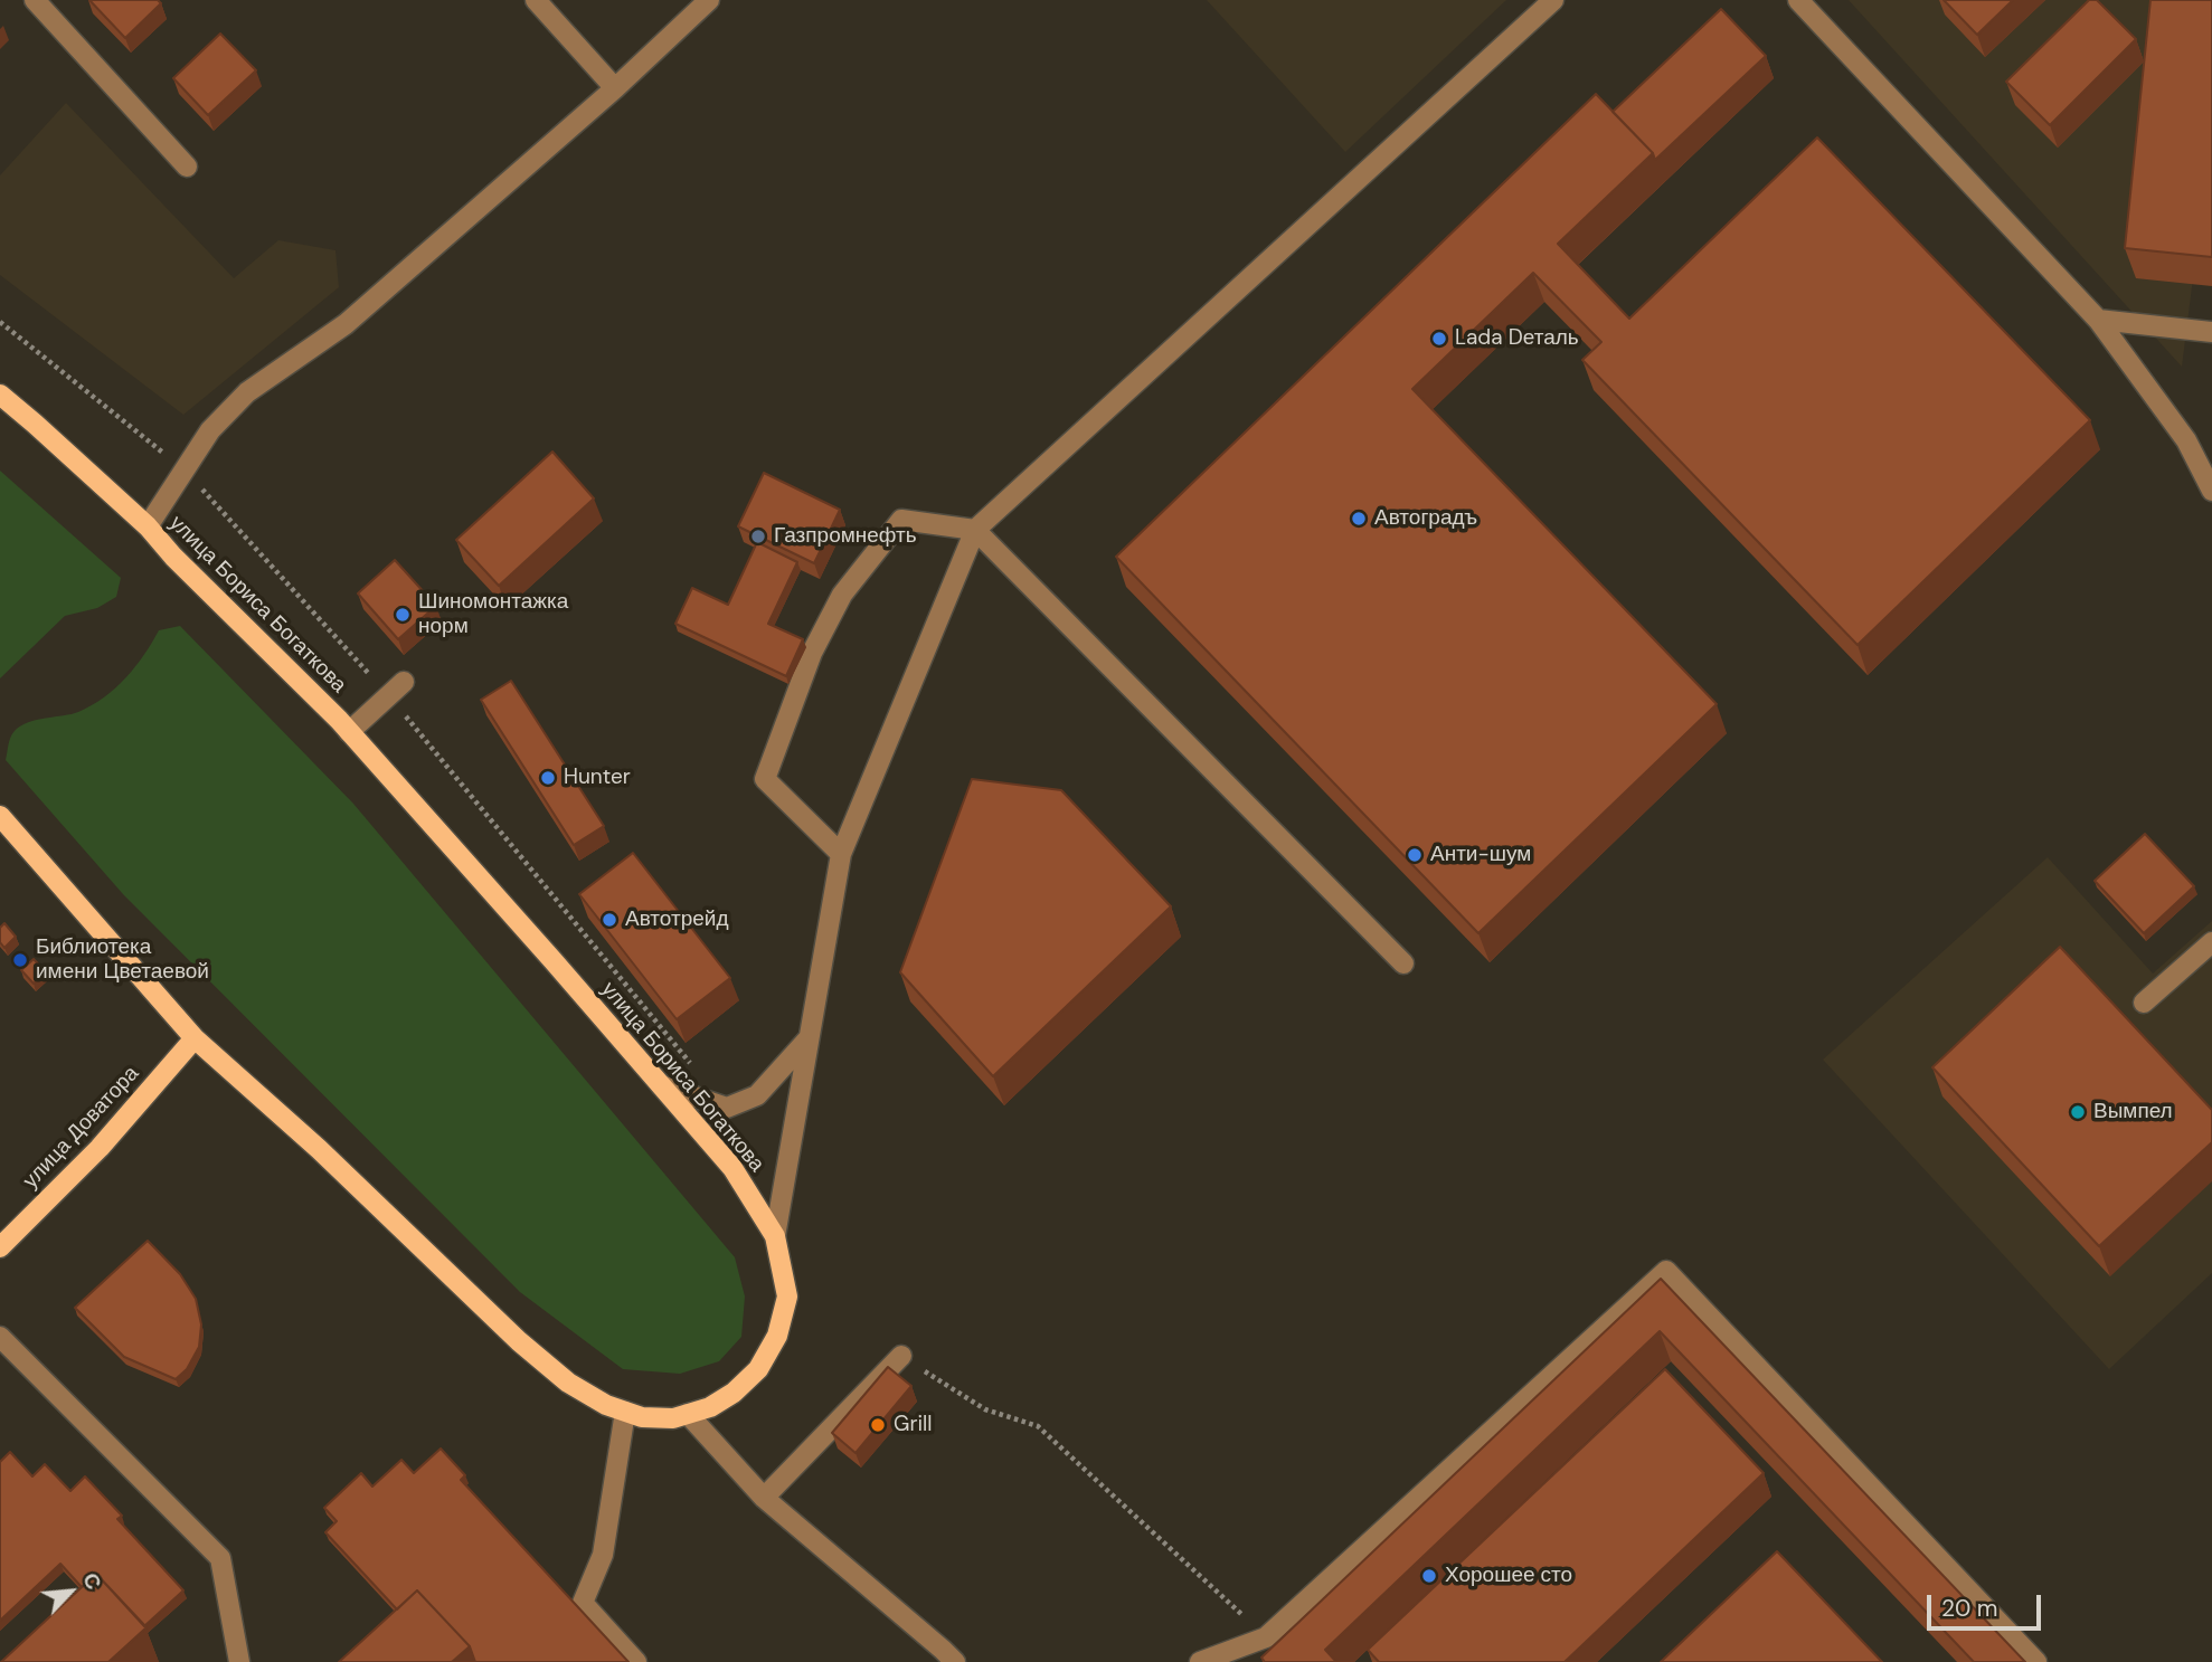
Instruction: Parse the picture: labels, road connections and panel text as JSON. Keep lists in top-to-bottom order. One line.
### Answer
{"streets":{"main road":["улица Бориса Богаткова","улица Доватора"]},"crossings":[["улица Бориса Богаткова","улица Доватора"]],"places":["Lada Dеталь","Автоградъ","Газпромнефть","Шиномонтажка норм","Hunter","Анти-шум","Автотрейд","Библиотека имени Цветаевой","Вымпел","Grill","Хорошее сто"],"scale_bar":"20 m","north":"top right"}
